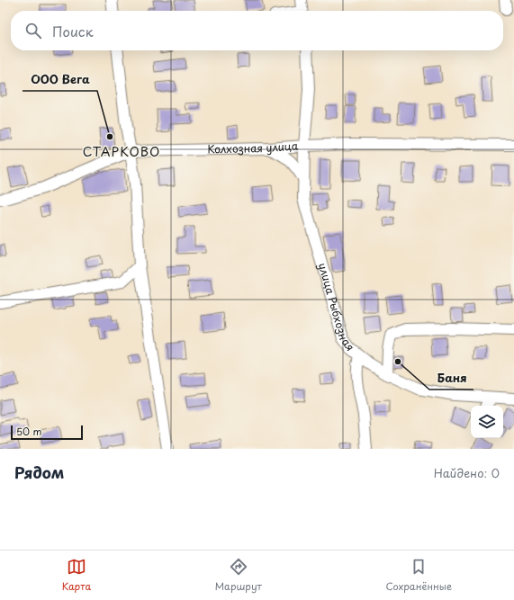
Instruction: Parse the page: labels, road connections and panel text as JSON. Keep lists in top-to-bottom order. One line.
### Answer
{"streets":{"street":["Колхозная улица","улица Рыбхозная"]},"crossings":[["Колхозная улица","улица Рыбхозная"]],"districts":["СТАРКОВО"],"places":["ООО Вега","Баня"],"scale_bar":"50 m","page":{"search":"Поиск","scale":"50 m","heading":["Рядом","Найдено: 0"],"nav":["Карта","Маршрут","Сохранённые"]}}
